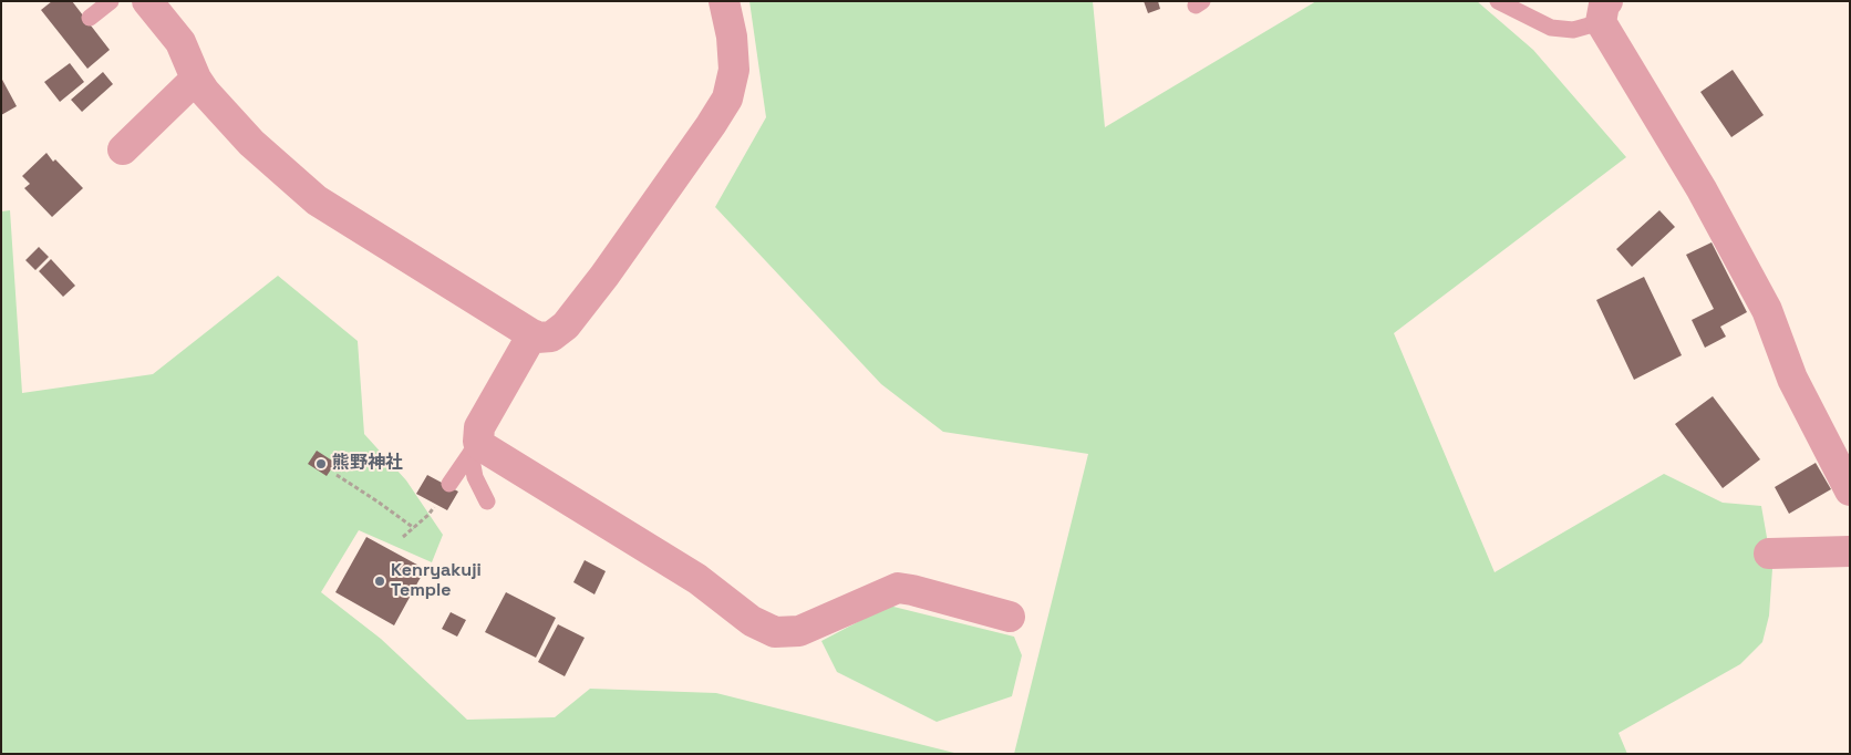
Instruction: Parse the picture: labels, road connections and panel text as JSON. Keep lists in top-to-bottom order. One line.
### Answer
{"places":["熊野神社","Kenryakuji Temple"]}
